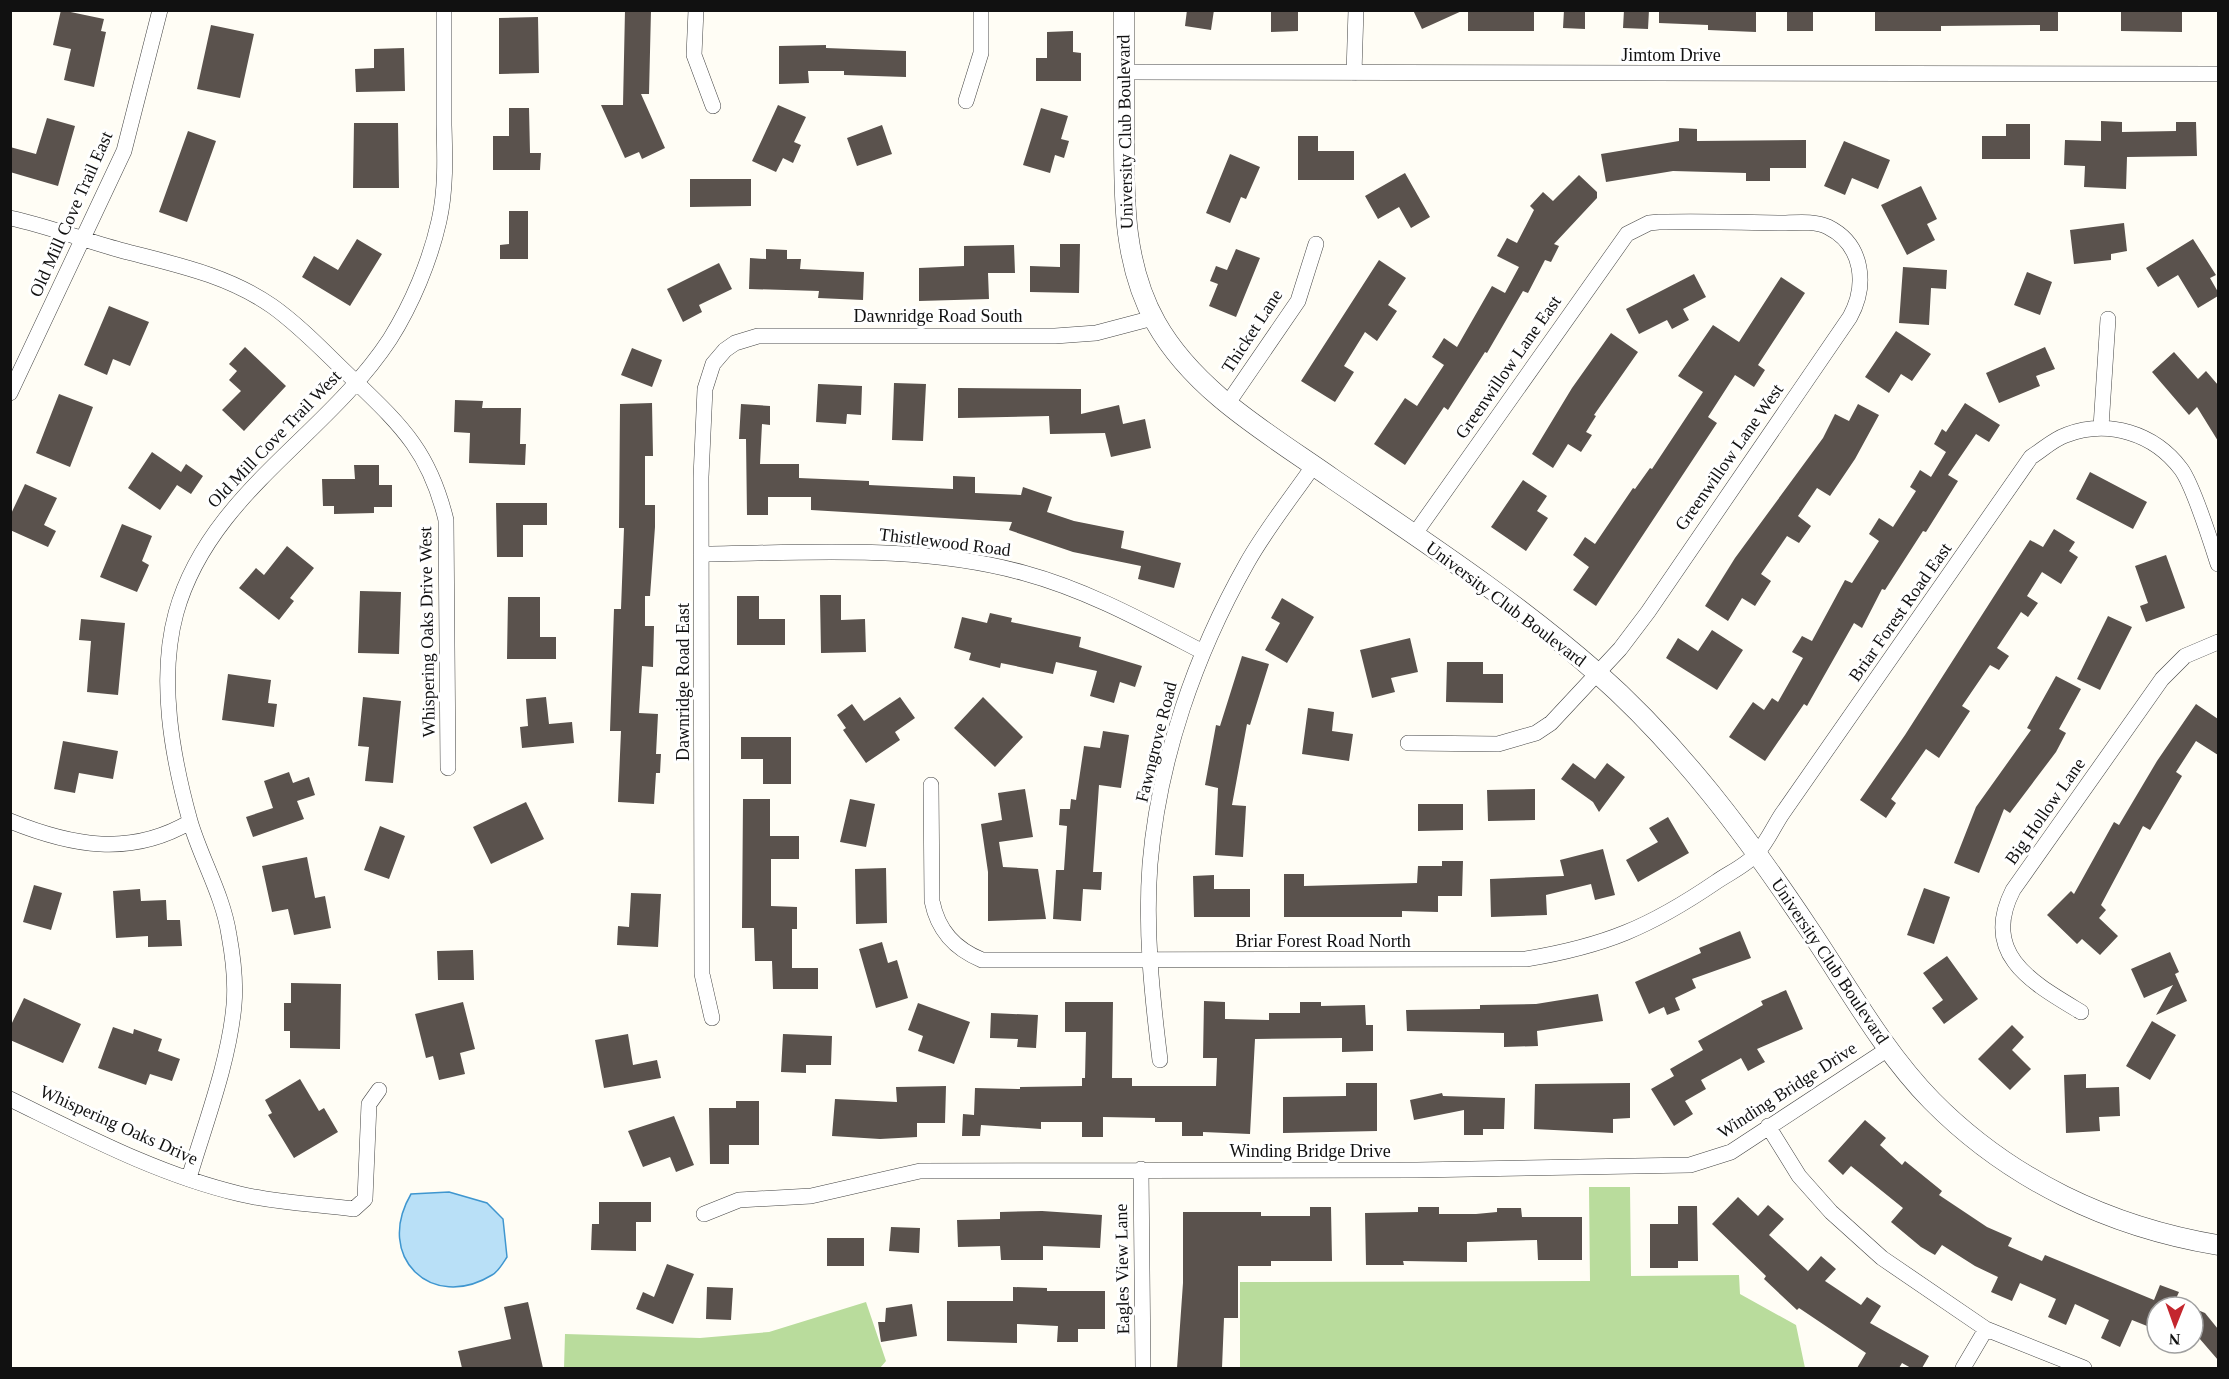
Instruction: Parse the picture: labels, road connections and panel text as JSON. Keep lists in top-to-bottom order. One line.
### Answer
{"streets":{"street":["Jimtom Drive","University Club Boulevard","Old Mill Cove Trail East","Dawnridge Road South","Thicket Lane","Greenwillow Lane East","Old Mill Cove Trail West","Greenwillow Lane West","Thistlewood Road","Briar Forest Road East","Whispering Oaks Drive West","Dawnridge Road East","Fawngrove Road","Big Hollow Lane","Briar Forest Road North","Winding Bridge Drive","Whispering Oaks Drive","Eagles View Lane"]},"crossings":[["Jimtom Drive","University Club Boulevard"],["University Club Boulevard","Dawnridge Road South"],["University Club Boulevard","Thicket Lane"],["University Club Boulevard","Greenwillow Lane East"],["University Club Boulevard","Greenwillow Lane West"],["University Club Boulevard","Briar Forest Road East"],["University Club Boulevard","Fawngrove Road"],["University Club Boulevard","Briar Forest Road North"],["University Club Boulevard","Winding Bridge Drive"],["Dawnridge Road South","Dawnridge Road East"],["Greenwillow Lane East","Greenwillow Lane West"],["Old Mill Cove Trail West","Whispering Oaks Drive West"],["Old Mill Cove Trail West","Whispering Oaks Drive"],["Thistlewood Road","Dawnridge Road East"],["Thistlewood Road","Fawngrove Road"],["Briar Forest Road East","Briar Forest Road North"],["Fawngrove Road","Briar Forest Road North"],["Winding Bridge Drive","Eagles View Lane"]],"north":"bottom"}
